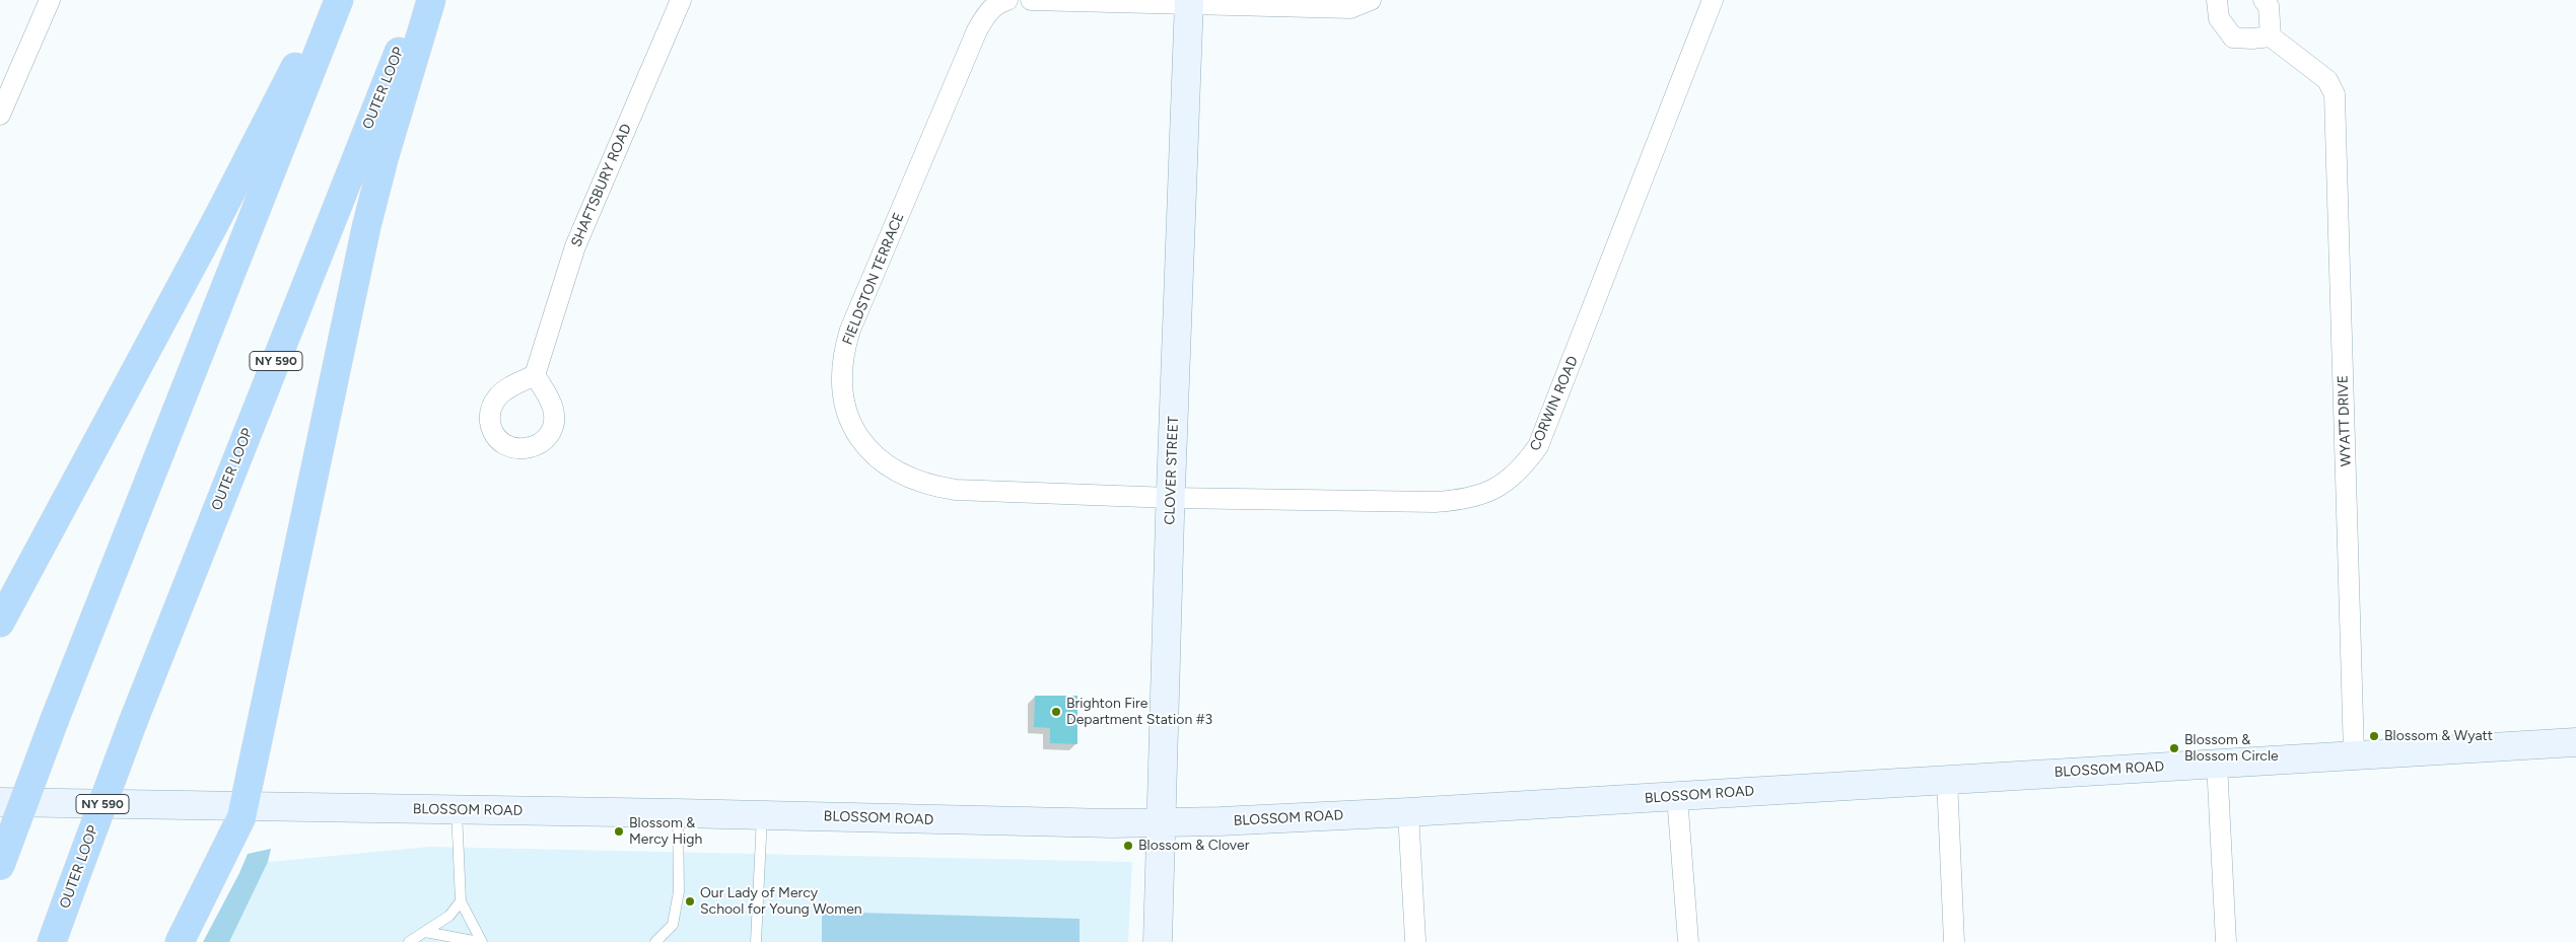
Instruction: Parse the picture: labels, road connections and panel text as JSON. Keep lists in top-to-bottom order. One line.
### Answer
{"streets":{"highway":["OUTER LOOP","NY 590"],"street":["SHAFTSBURY ROAD","FIELDSTON TERRACE","CORWIN ROAD","WYATT DRIVE","CLOVER STREET","BLOSSOM ROAD"]},"crossings":[["FIELDSTON TERRACE","CORWIN ROAD"],["FIELDSTON TERRACE","CLOVER STREET"],["CORWIN ROAD","CLOVER STREET"],["WYATT DRIVE","BLOSSOM ROAD"],["CLOVER STREET","BLOSSOM ROAD"]],"places":["Brighton Fire Department Station #3","Blossom & Wyatt","Blossom & Blossom Circle","Blossom & Mercy High","Blossom & Clover","Our Lady of Mercy School for Young Women"]}
